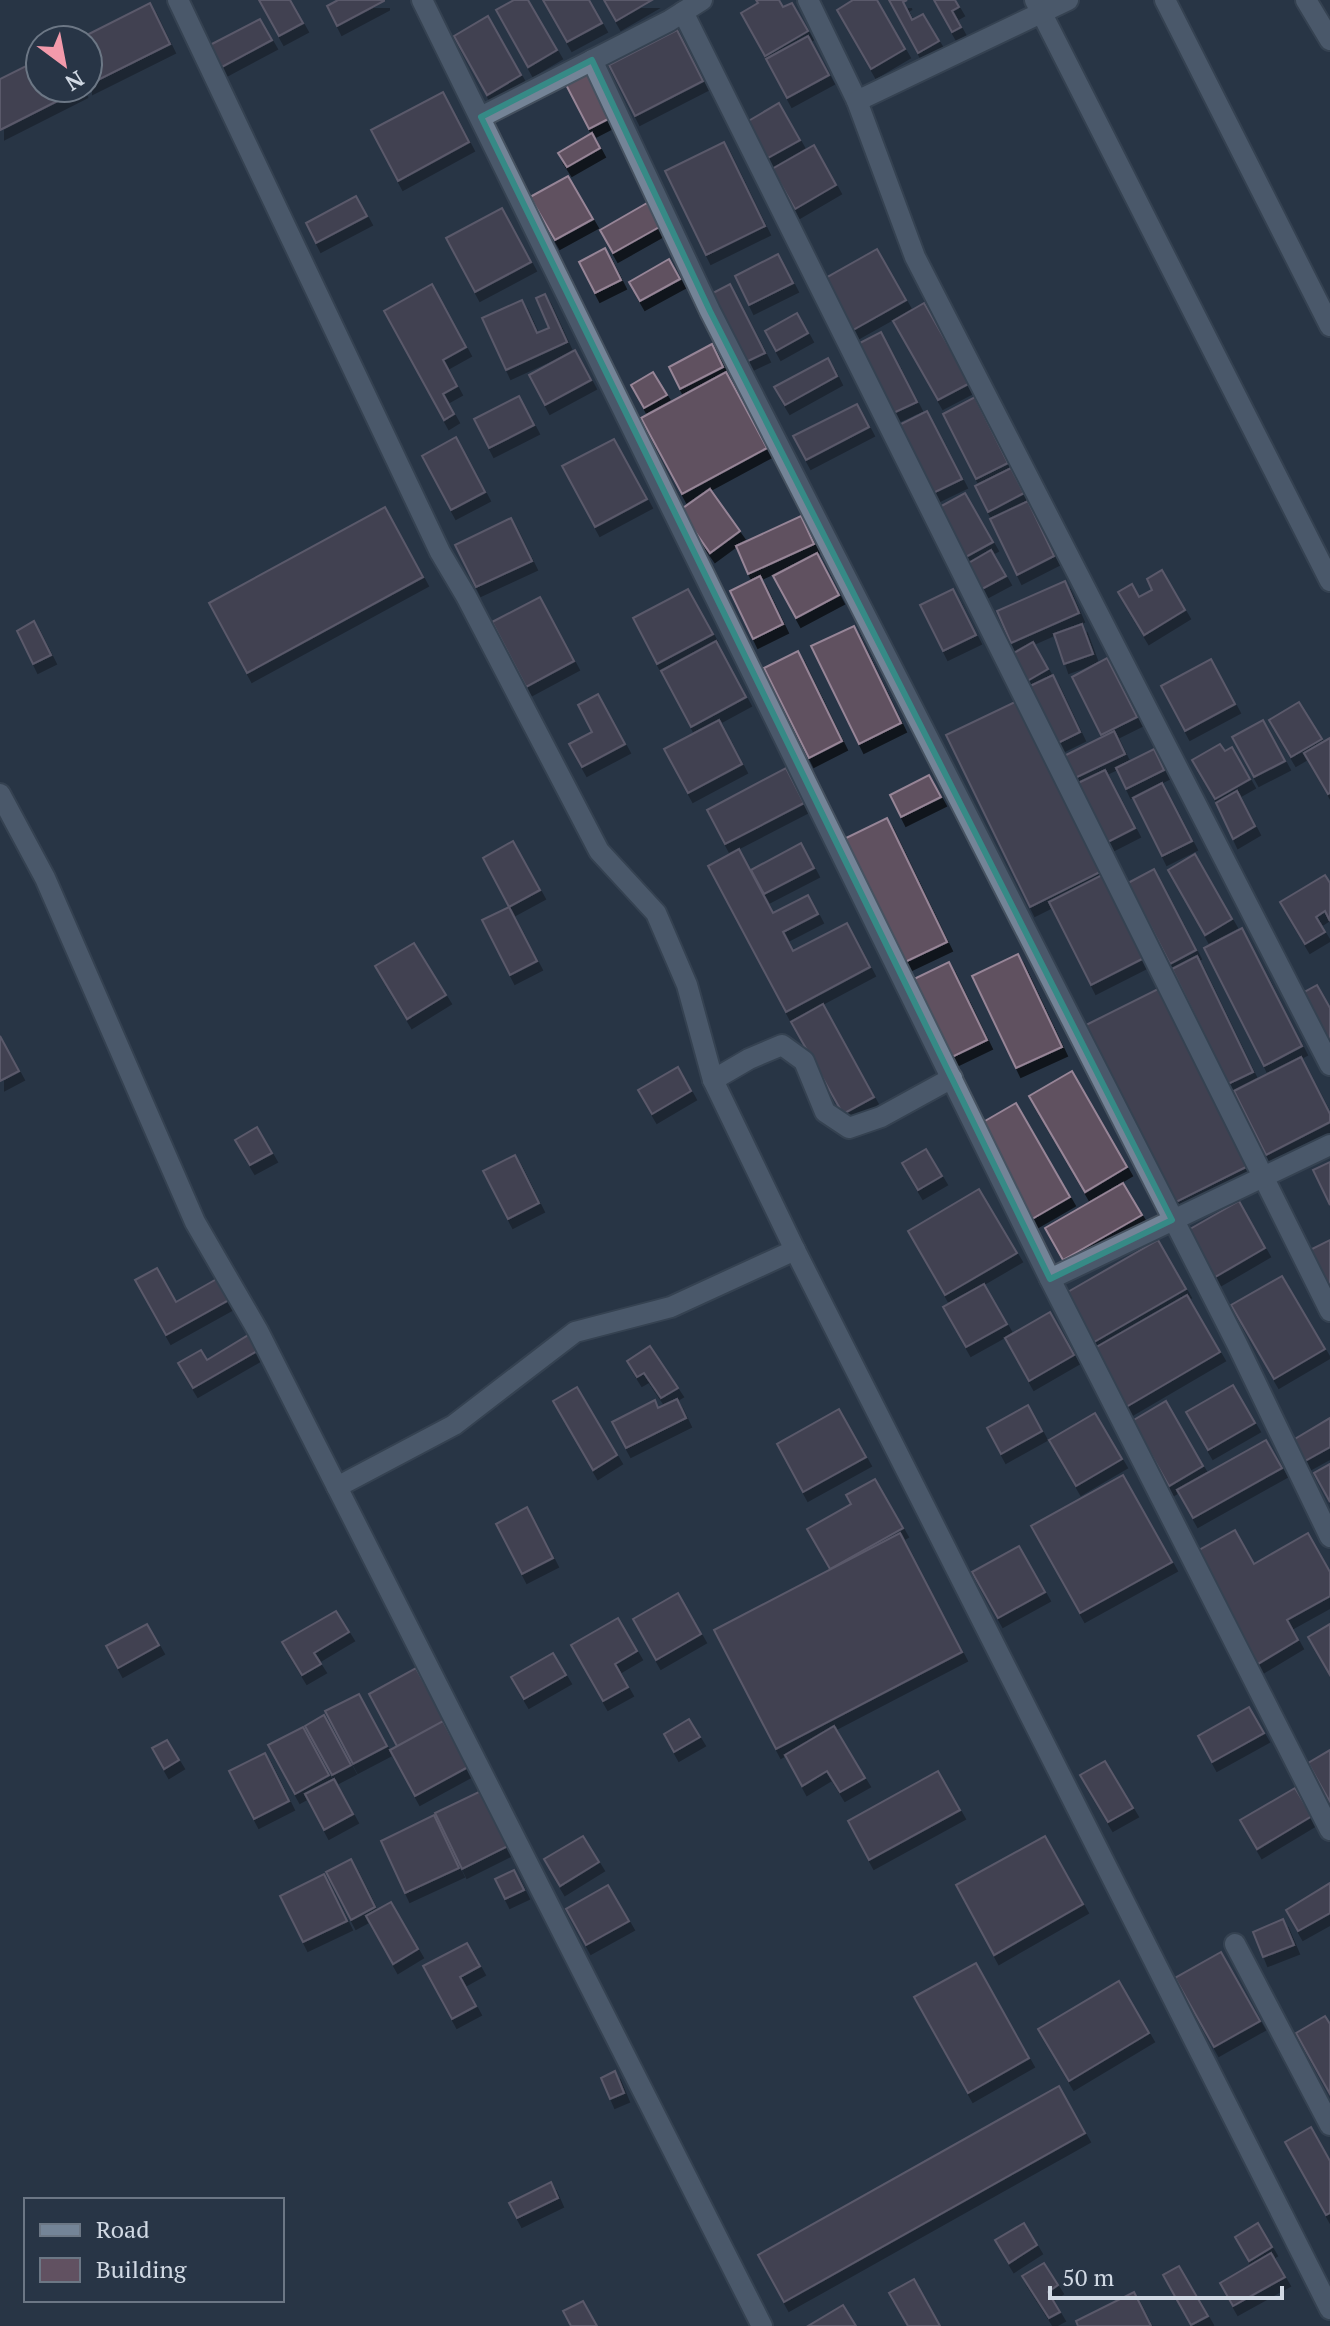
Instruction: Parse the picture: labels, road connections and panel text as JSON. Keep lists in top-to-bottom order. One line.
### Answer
{"legend":["Road","Building"],"scale_bar":"50 m","north":"bottom right"}
